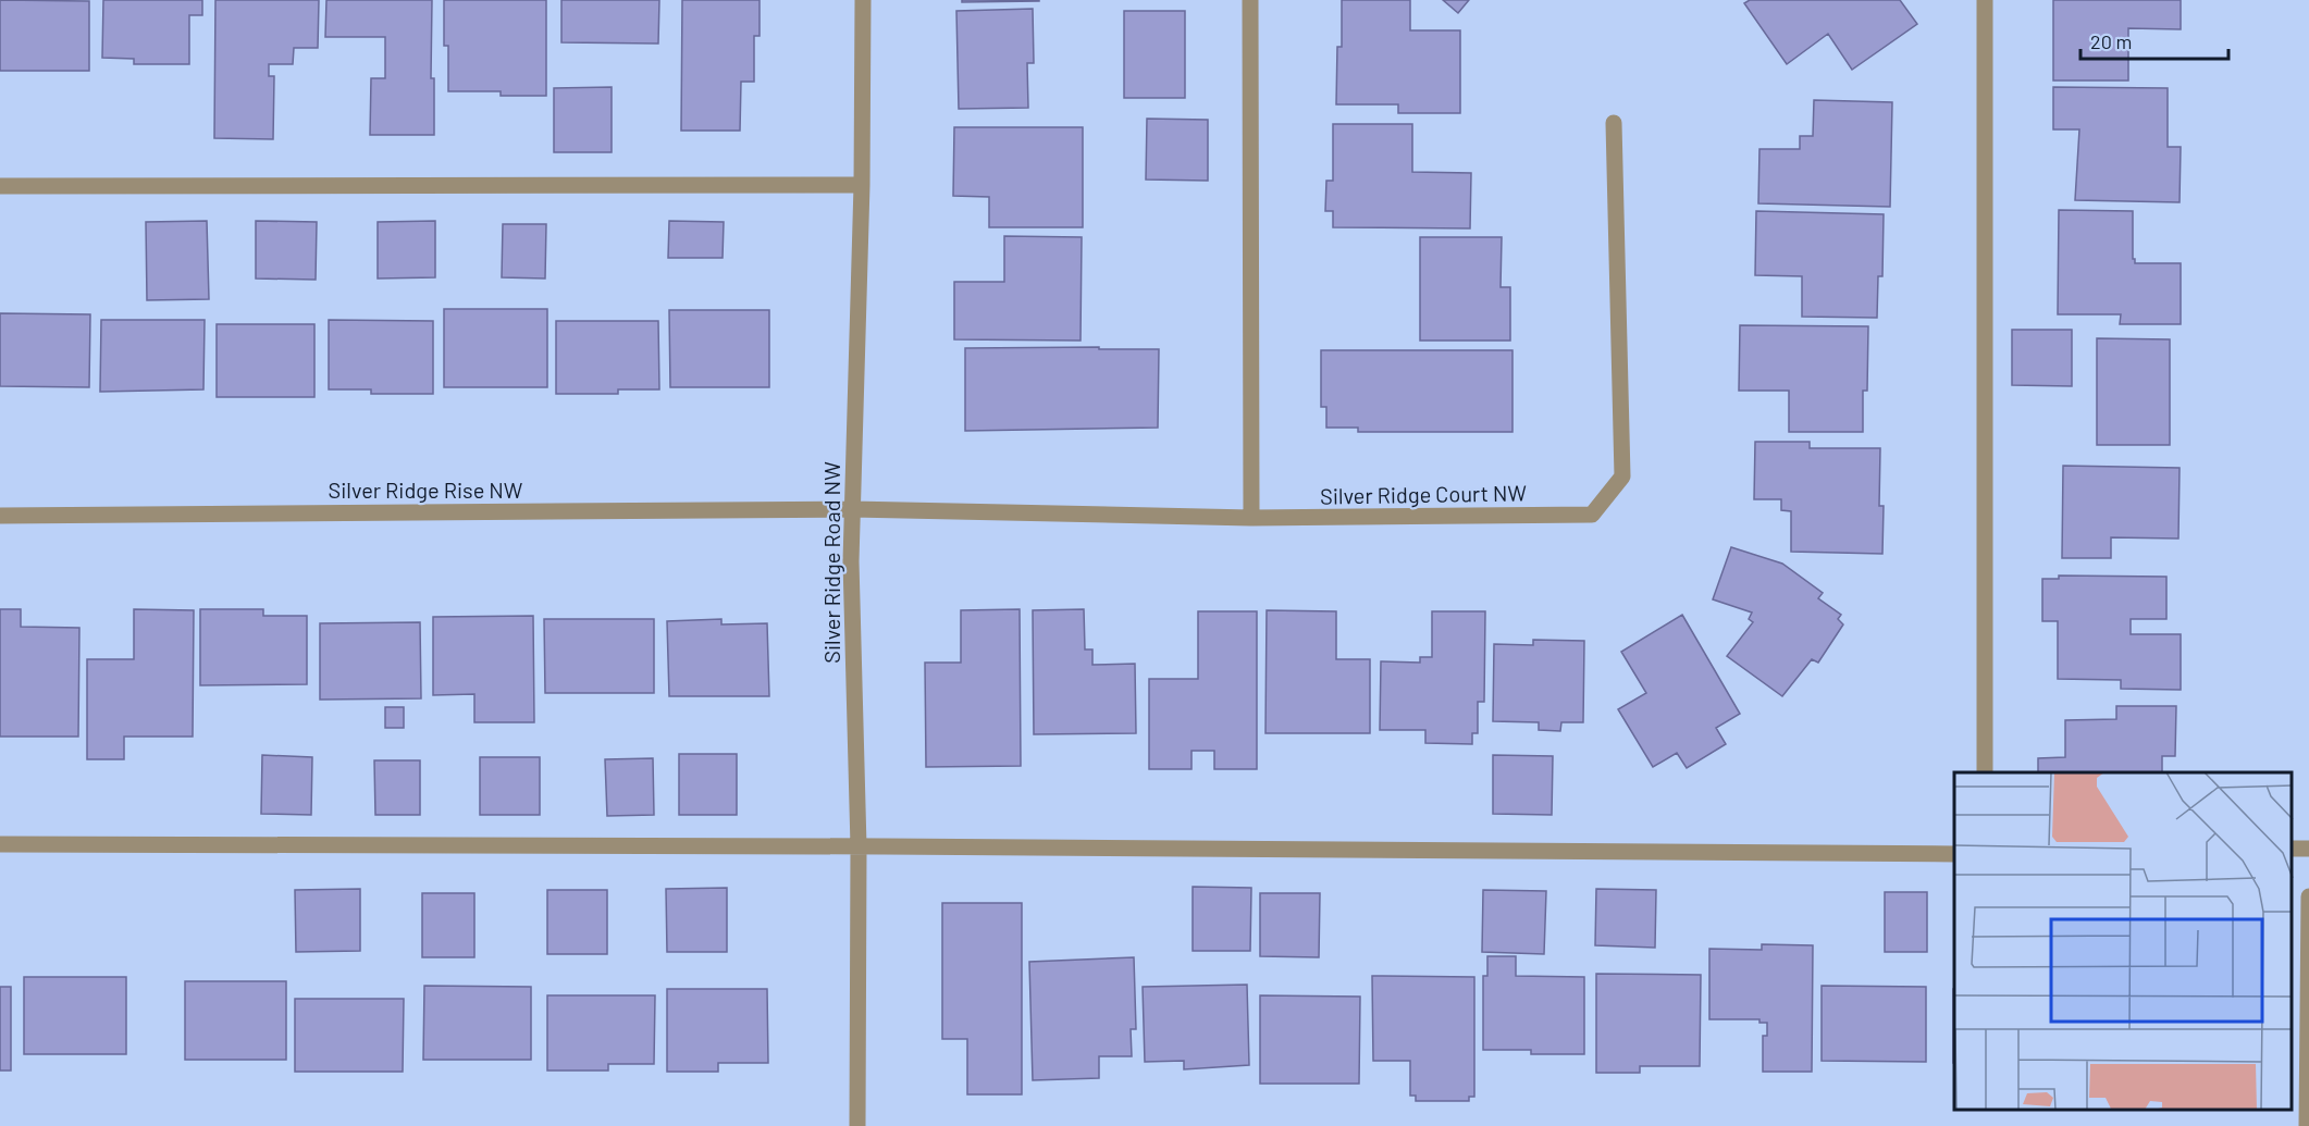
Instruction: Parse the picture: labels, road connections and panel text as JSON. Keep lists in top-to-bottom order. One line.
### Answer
{"streets":{"street":["Silver Ridge Rise NW","Silver Ridge Court NW","Silver Ridge Road NW"]},"crossings":[["Silver Ridge Rise NW","Silver Ridge Court NW"],["Silver Ridge Rise NW","Silver Ridge Road NW"],["Silver Ridge Court NW","Silver Ridge Road NW"]],"scale_bar":"20 m"}
